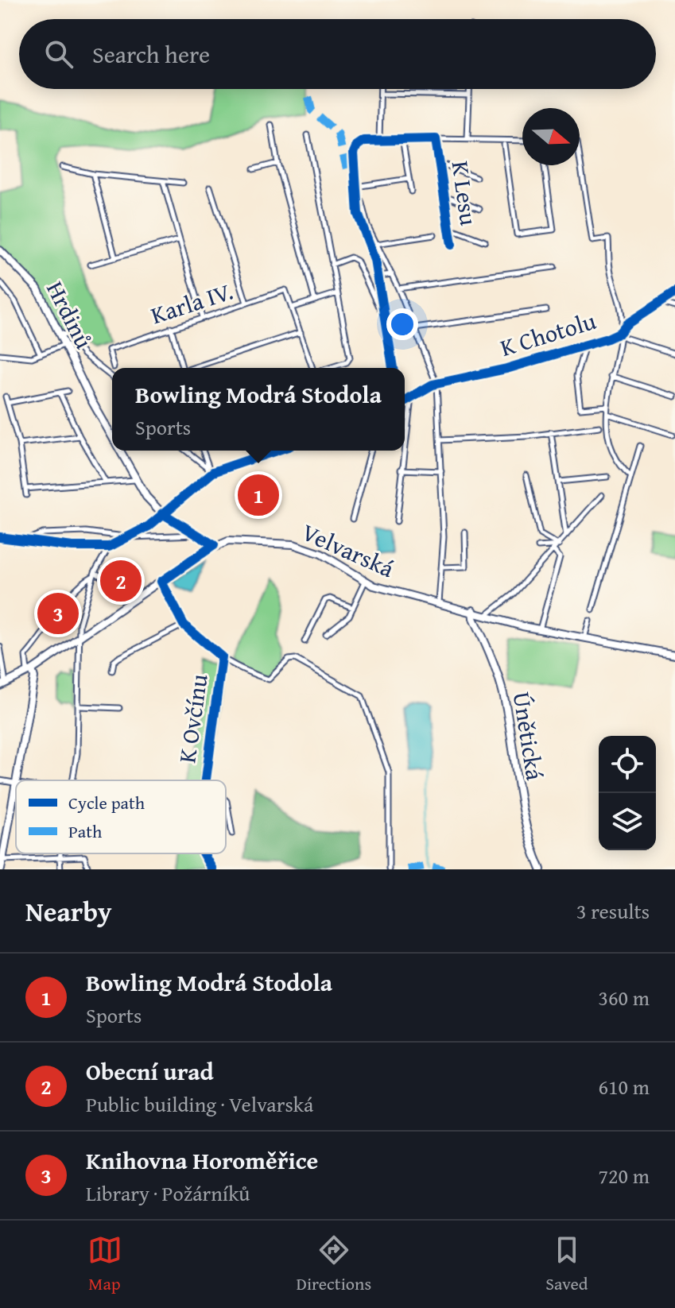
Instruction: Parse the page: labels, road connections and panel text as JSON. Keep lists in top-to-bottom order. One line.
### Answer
{"streets":{"street":["K Lesu","Karla IV.","Hrdinů","K Chotolu","Velvarská","K Ovčínu","Únětická"]},"crossings":[["Hrdinů","Velvarská"],["Velvarská","Únětická"]],"legend":["Cycle path","Path"],"north":"right","page":{"search":"Search here","popup":["Bowling Modrá Stodola","Sports"],"pins":["1","2","3"],"heading":["Nearby","3 results"],"list":[{"mark":"1","name":"Bowling Modrá Stodola","note":"Sports","value":"360 m"},{"mark":"2","name":"Obecní urad","note":"Public building · Velvarská","value":"610 m"},{"mark":"3","name":"Knihovna Horoměřice","note":"Library · Požárníků","value":"720 m"}],"nav":["Map","Directions","Saved"]}}
